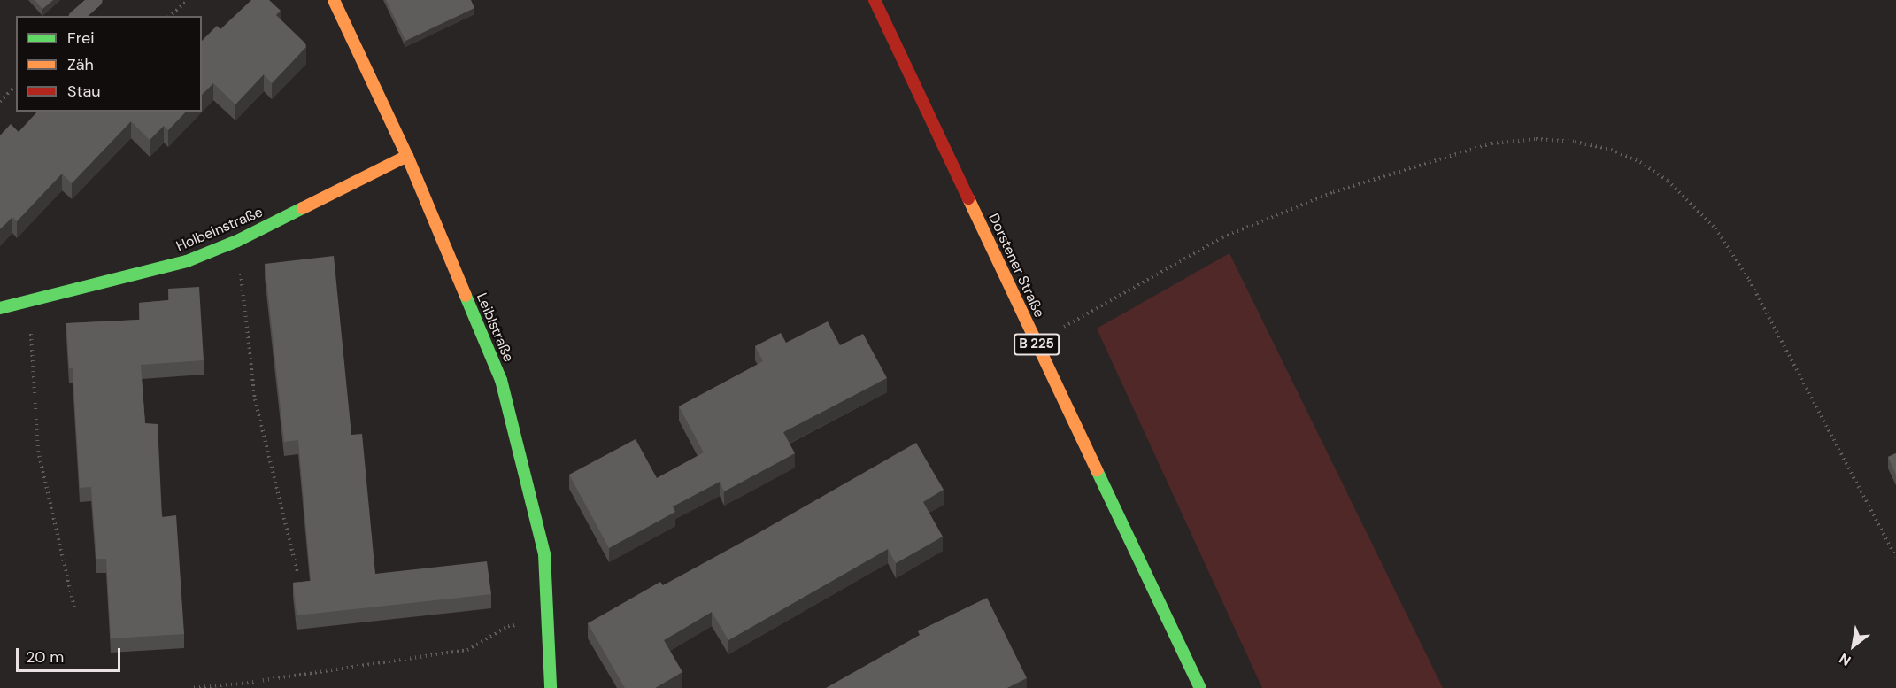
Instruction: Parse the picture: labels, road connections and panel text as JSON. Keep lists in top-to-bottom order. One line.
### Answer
{"streets":{"street":["Holbeinstraße","Dorstener Straße","Leiblstraße","B 225"]},"crossings":[["Holbeinstraße","Leiblstraße"]],"legend":["Frei","Zäh","Stau"],"scale_bar":"20 m","north":"bottom left"}
